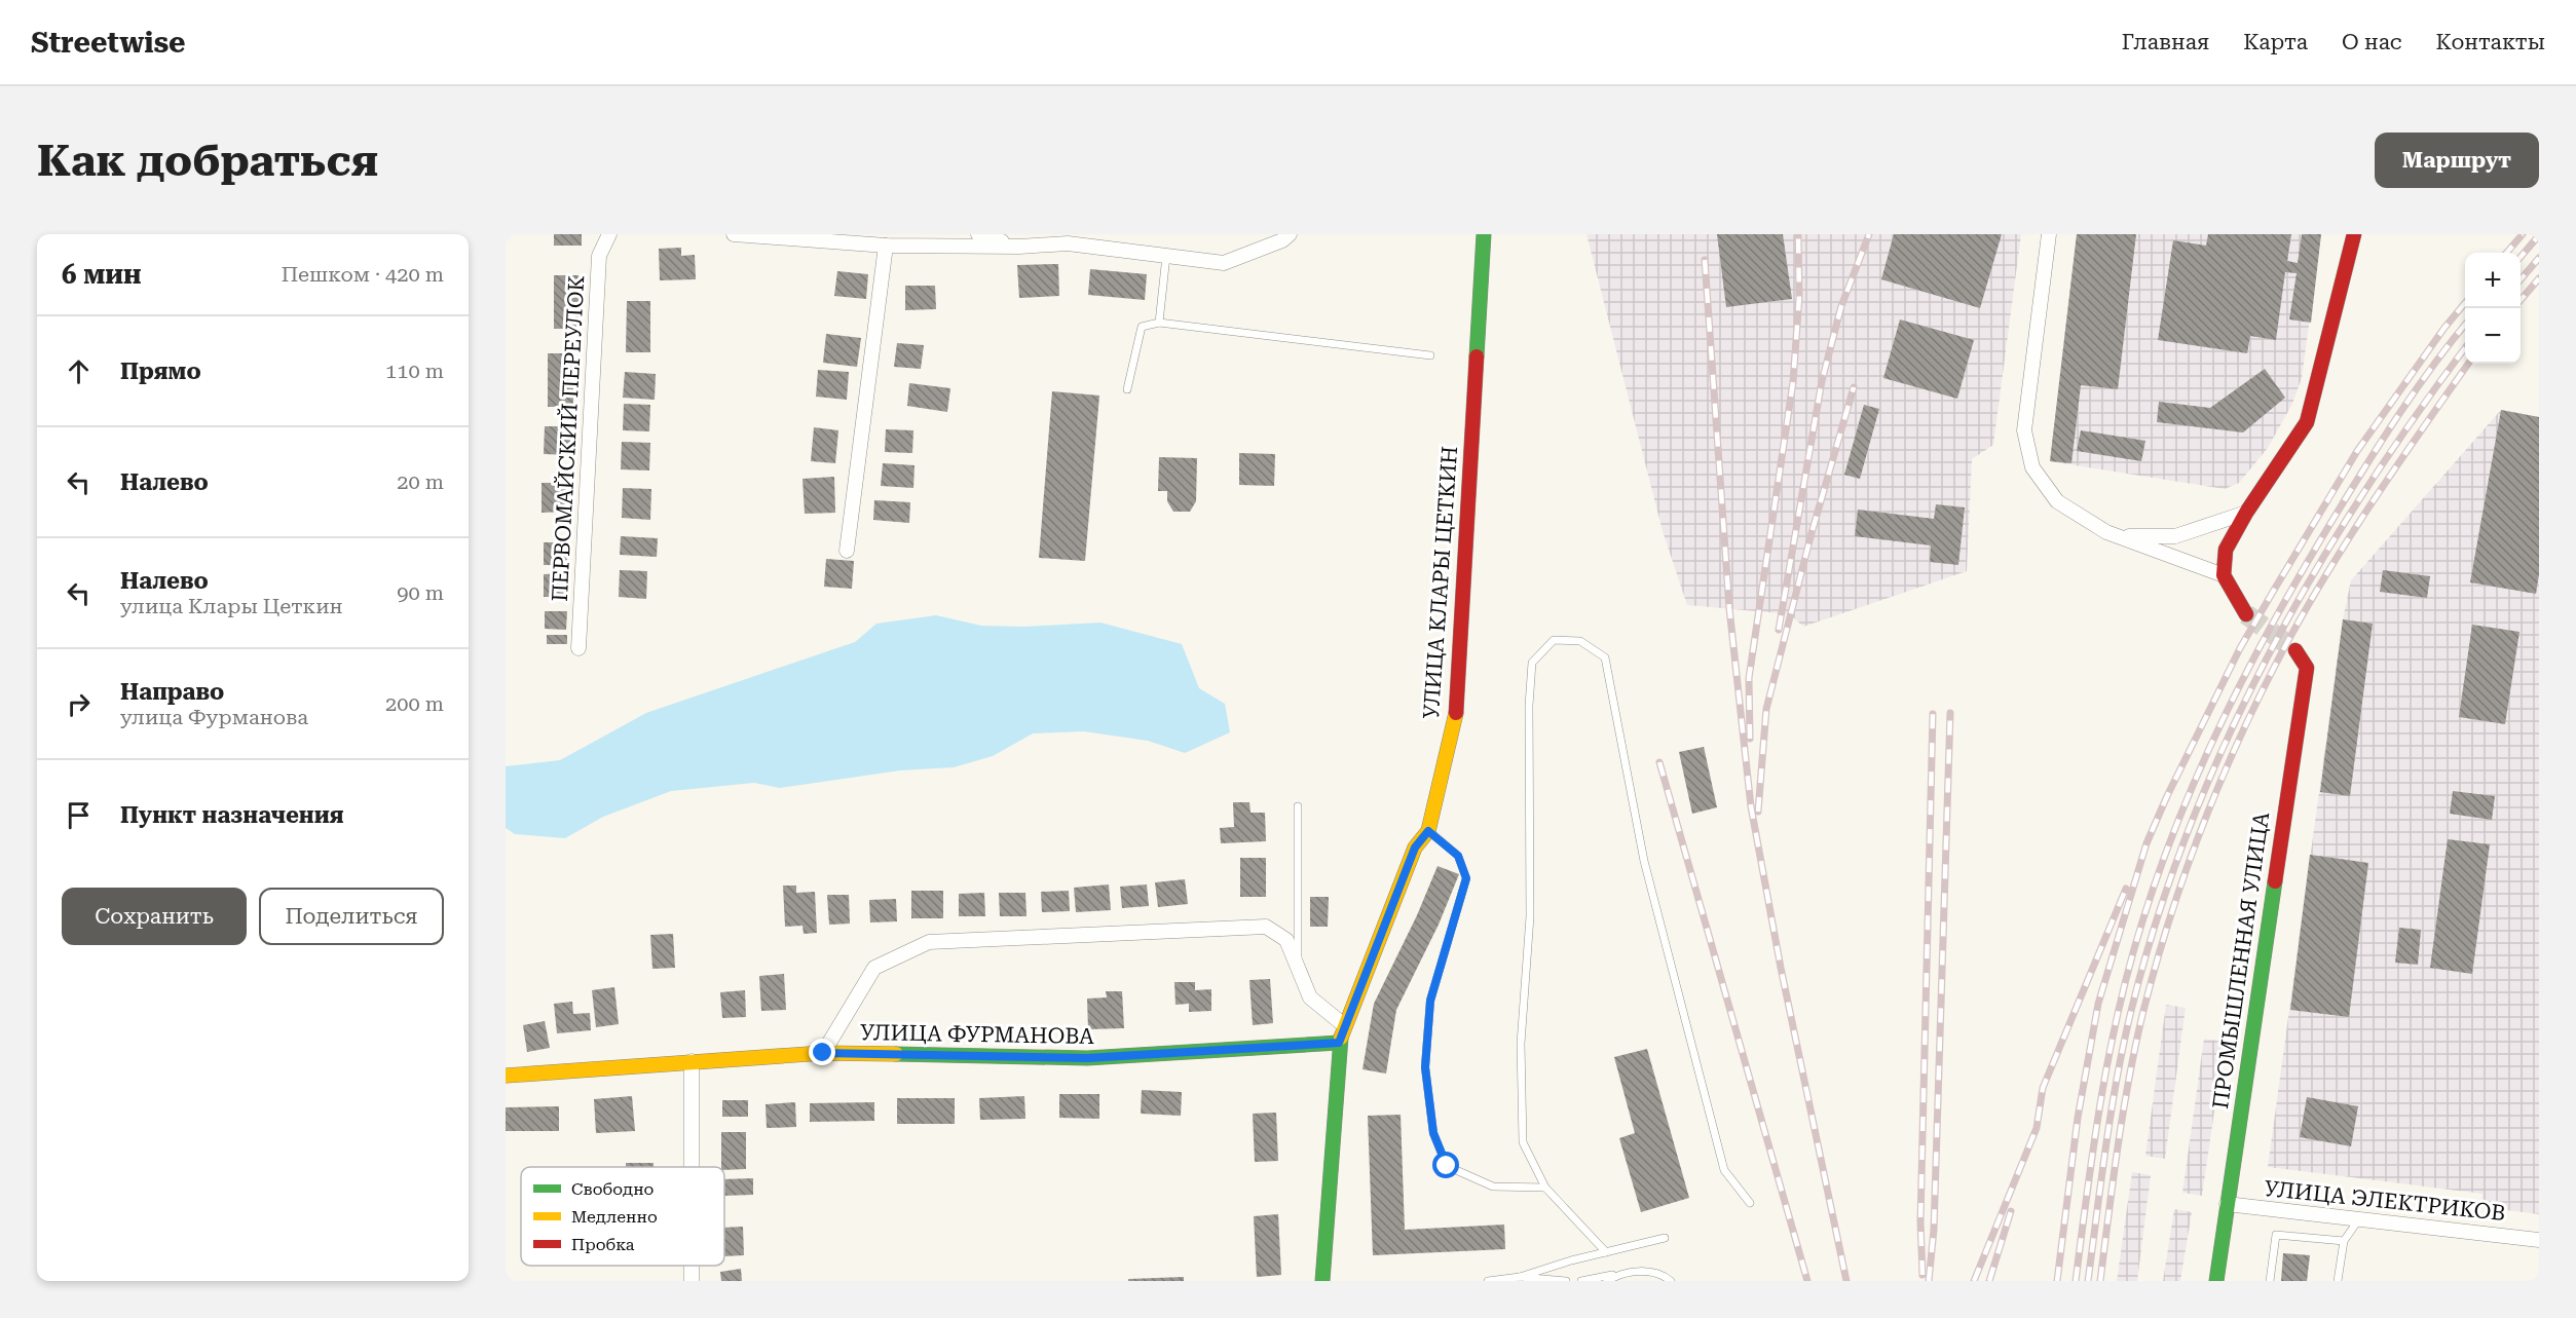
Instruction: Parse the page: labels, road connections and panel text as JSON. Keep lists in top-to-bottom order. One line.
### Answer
{"streets":{"street":["ПЕРВОМАЙСКИЙ ПЕРЕУЛОК","УЛИЦА КЛАРЫ ЦЕТКИН","ПРОМЫШЛЕННАЯ УЛИЦА","УЛИЦА ФУРМАНОВА","УЛИЦА ЭЛЕКТРИКОВ"]},"crossings":[["УЛИЦА КЛАРЫ ЦЕТКИН","УЛИЦА ФУРМАНОВА"],["ПРОМЫШЛЕННАЯ УЛИЦА","УЛИЦА ЭЛЕКТРИКОВ"]],"legend":["Свободно","Медленно","Пробка"],"page":{"header":"Streetwise","nav":["Главная","Карта","О нас","Контакты"],"buttons":["Маршрут",["Сохранить","Поделиться"]],"title":"Как добраться","heading":["6 мин","Пешком · 420 m"],"map_buttons":["+","−"],"list":[["Прямо","110 m"],["Налево","20 m"],["Налево","улица Клары Цеткин","90 m"],["Направо","улица Фурманова","200 m"],"Пункт назначения"]}}
